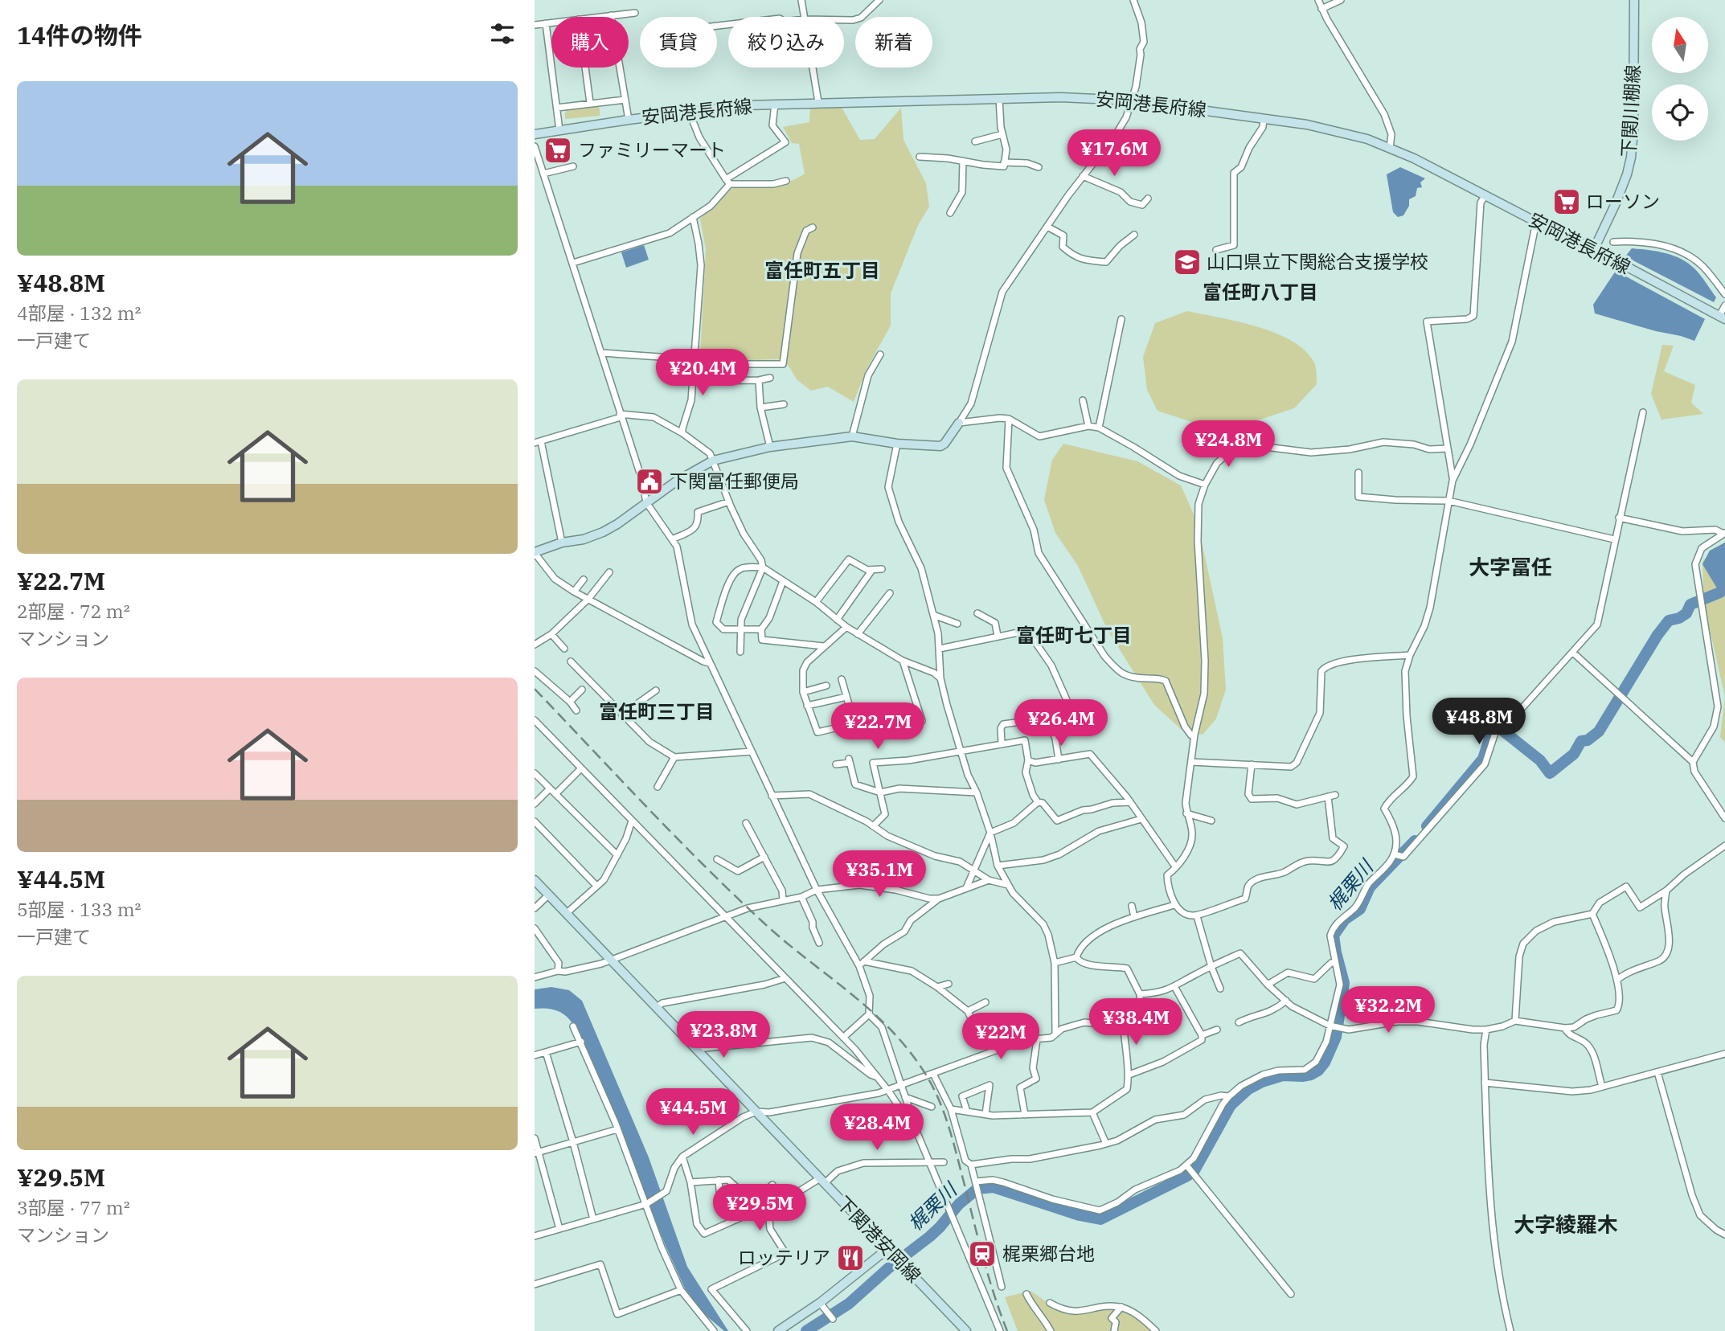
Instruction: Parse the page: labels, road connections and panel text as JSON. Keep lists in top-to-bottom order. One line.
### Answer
{"streets":{"main road":["安岡港長府線","下関川棚線","下関港安岡線"]},"crossings":[["安岡港長府線","下関川棚線"]],"districts":["富任町五丁目","富任町八丁目","大字冨任","富任町七丁目","富任町三丁目","大字綾羅木"],"water":["梶栗川"],"places":{"supermarket":["ファミリーマート","ローソン"],"school or university":["山口県立下関総合支援学校"],"public building":["下関冨任郵便局"],"station":["梶栗郷台地"],"restaurant":["ロッテリア"]},"north":"top","page":{"heading":"14件の物件","chip":["購入","賃貸","絞り込み","新着"],"list":[{"name":"¥48.8M","note":"4部屋 · 132 m² · 一戸建て"},{"name":"¥22.7M","note":"2部屋 · 72 m² · マンション"},{"name":"¥44.5M","note":"5部屋 · 133 m² · 一戸建て"},{"name":"¥29.5M","note":"3部屋 · 77 m² · マンション"}],"price":["¥17.6M","¥20.4M","¥24.8M","¥48.8M","¥26.4M","¥22.7M","¥35.1M","¥32.2M","¥38.4M","¥23.8M","¥22M","¥44.5M","¥28.4M","¥29.5M"]}}
